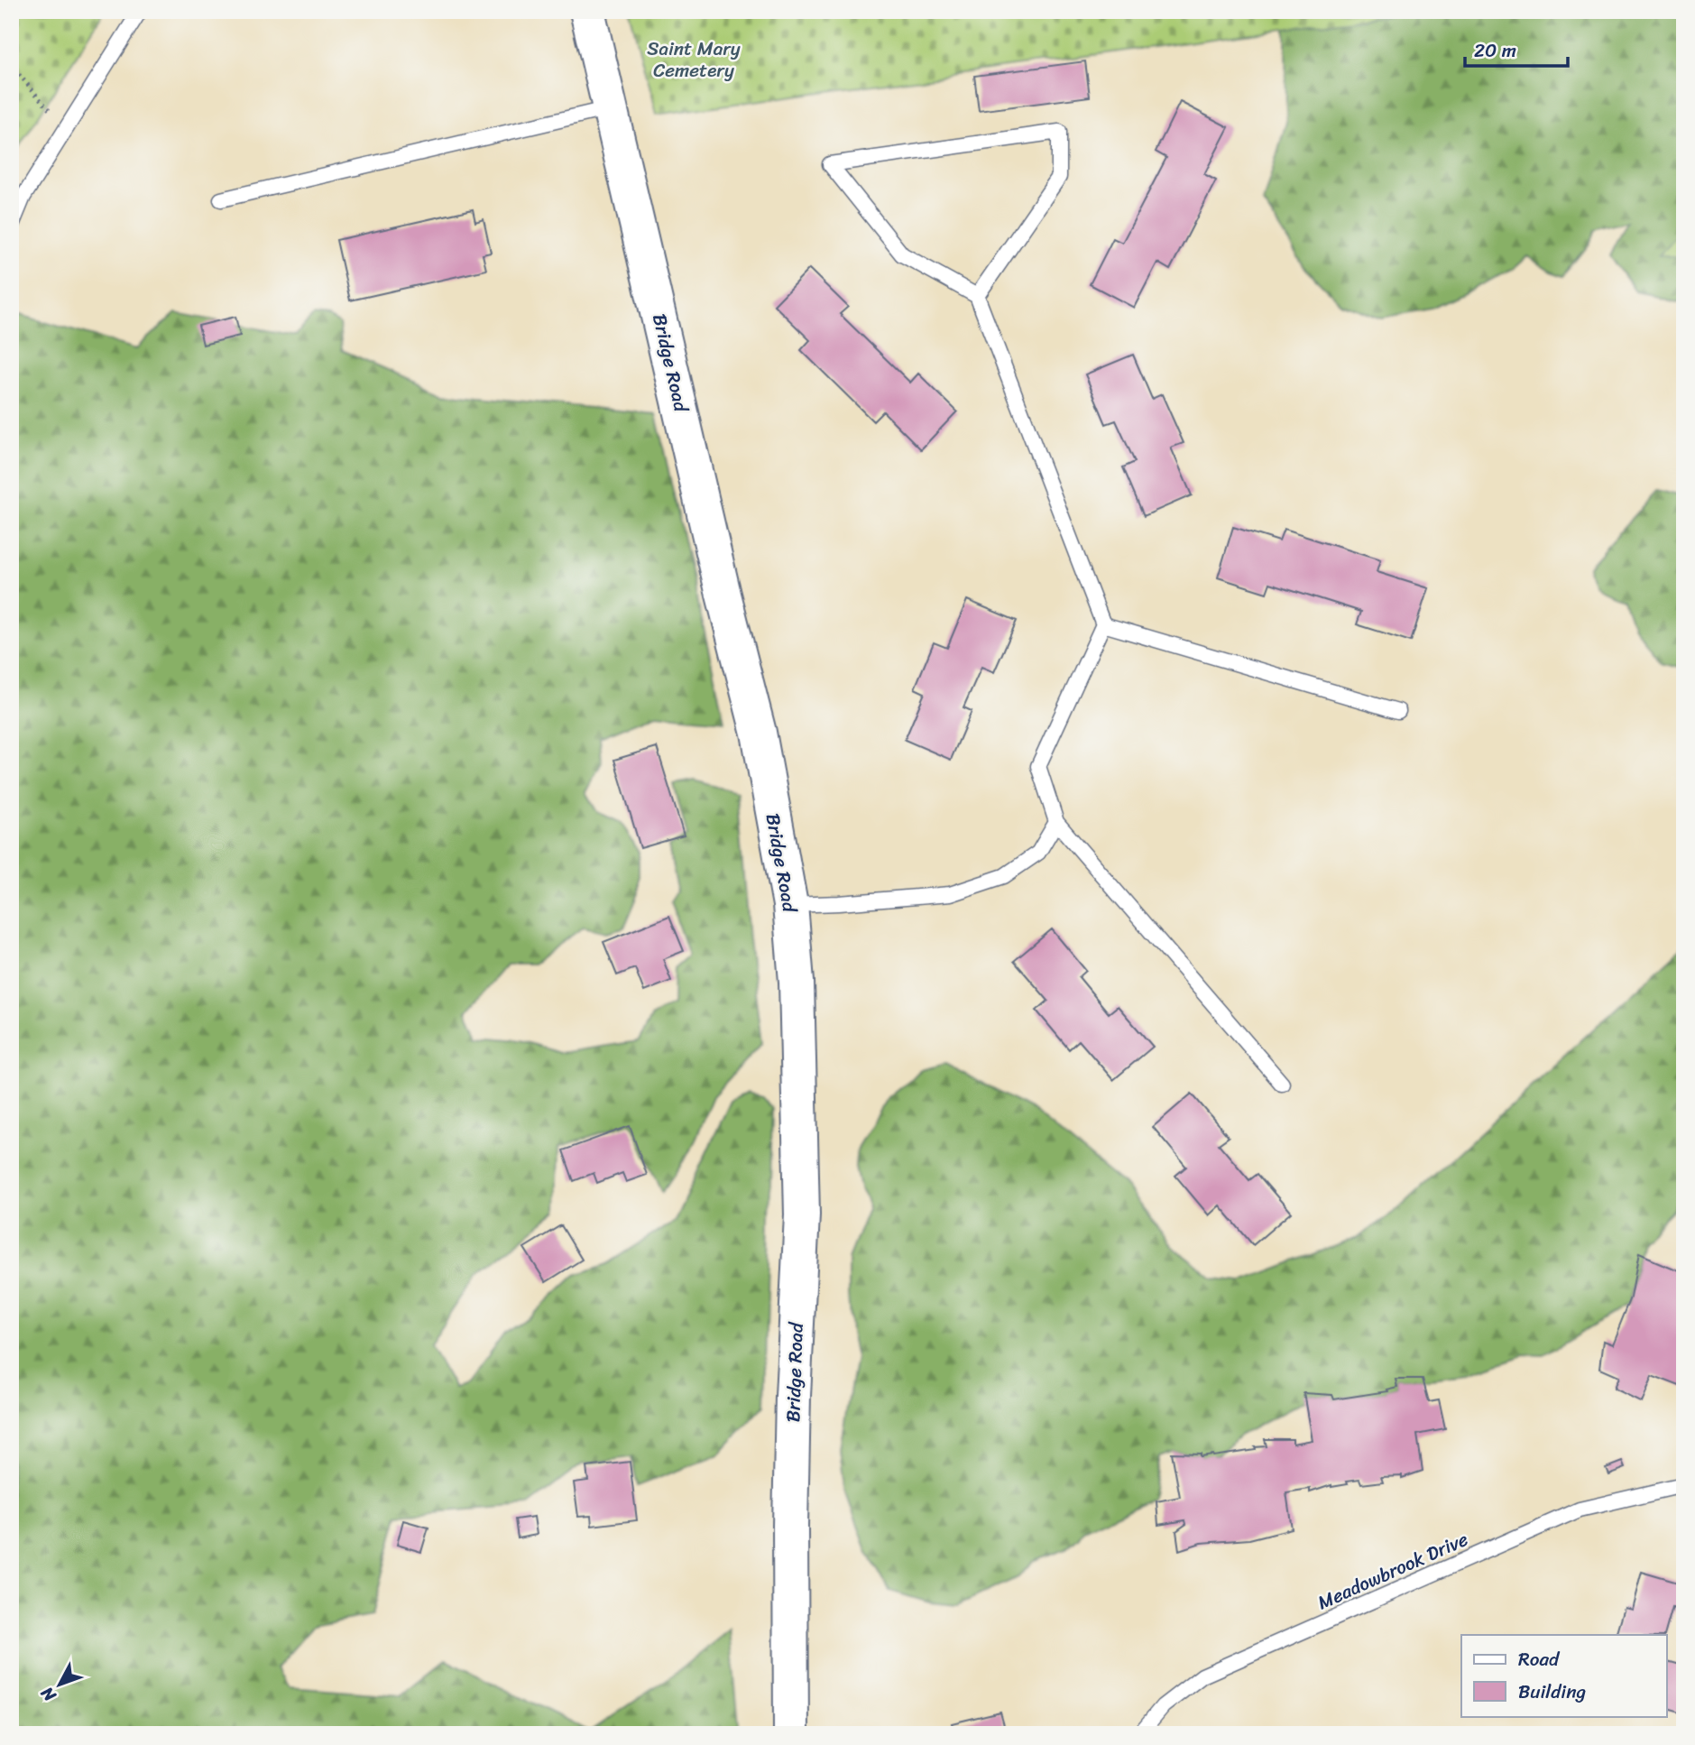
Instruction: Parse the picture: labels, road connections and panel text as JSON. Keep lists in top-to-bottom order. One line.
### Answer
{"streets":{"main road":["Bridge Road"],"lane":["Meadowbrook Drive"]},"parks":["Saint Mary Cemetery"],"legend":["Road","Building"],"scale_bar":"20 m","north":"bottom left"}
